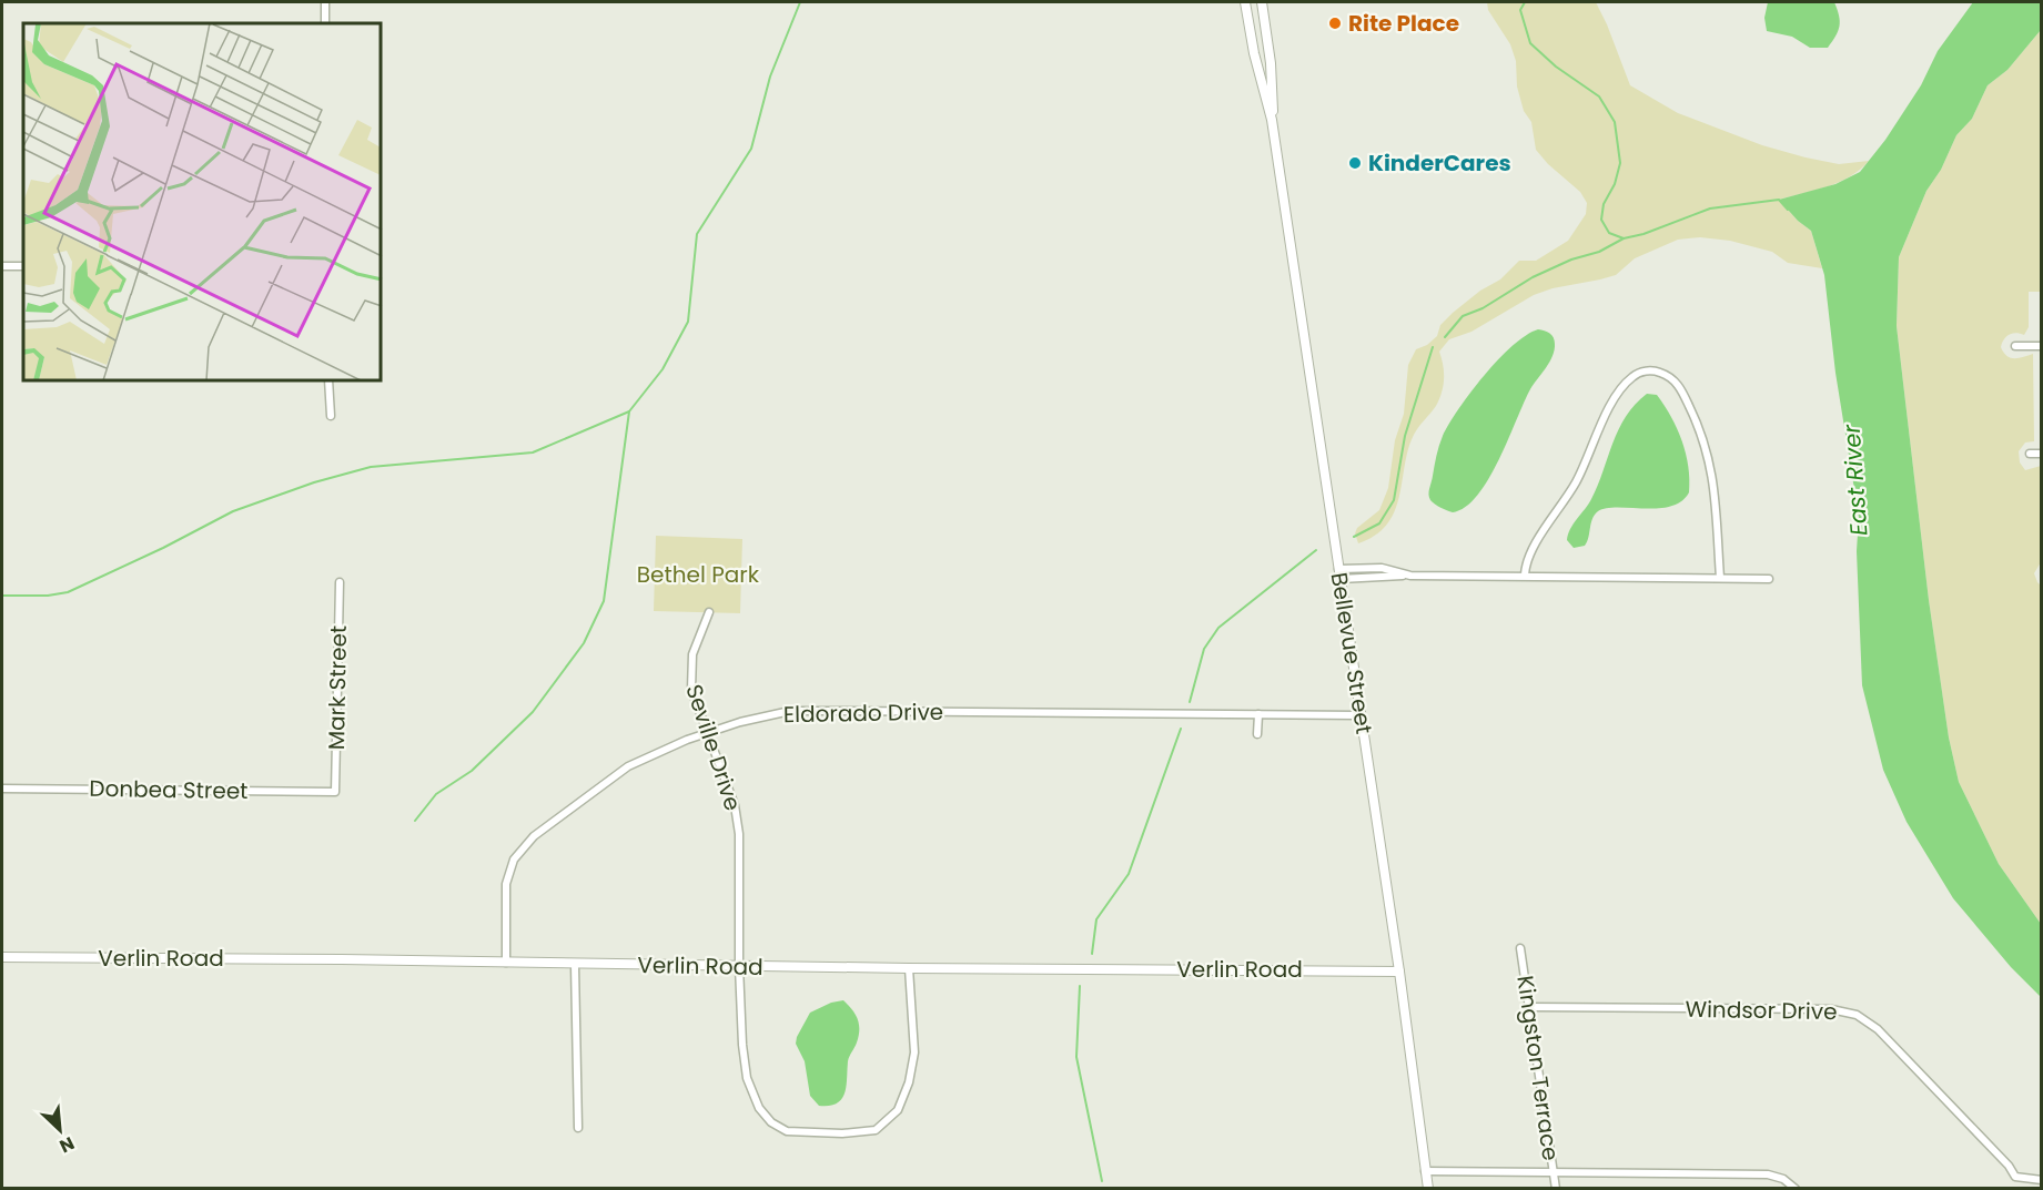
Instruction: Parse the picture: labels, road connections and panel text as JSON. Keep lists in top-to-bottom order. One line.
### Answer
{"streets":{"street":["Bellevue Street","Mark Street","Eldorado Drive","Seville Drive","Donbea Street","Verlin Road","Windsor Drive","Kingston Terrace"]},"crossings":[["Bellevue Street","Eldorado Drive"],["Bellevue Street","Verlin Road"],["Mark Street","Donbea Street"],["Eldorado Drive","Seville Drive"],["Eldorado Drive","Verlin Road"],["Seville Drive","Verlin Road"],["Windsor Drive","Kingston Terrace"]],"water":["East River"],"parks":["Bethel Park"],"places":["Rite Place","KinderCares"],"north":"bottom right"}
